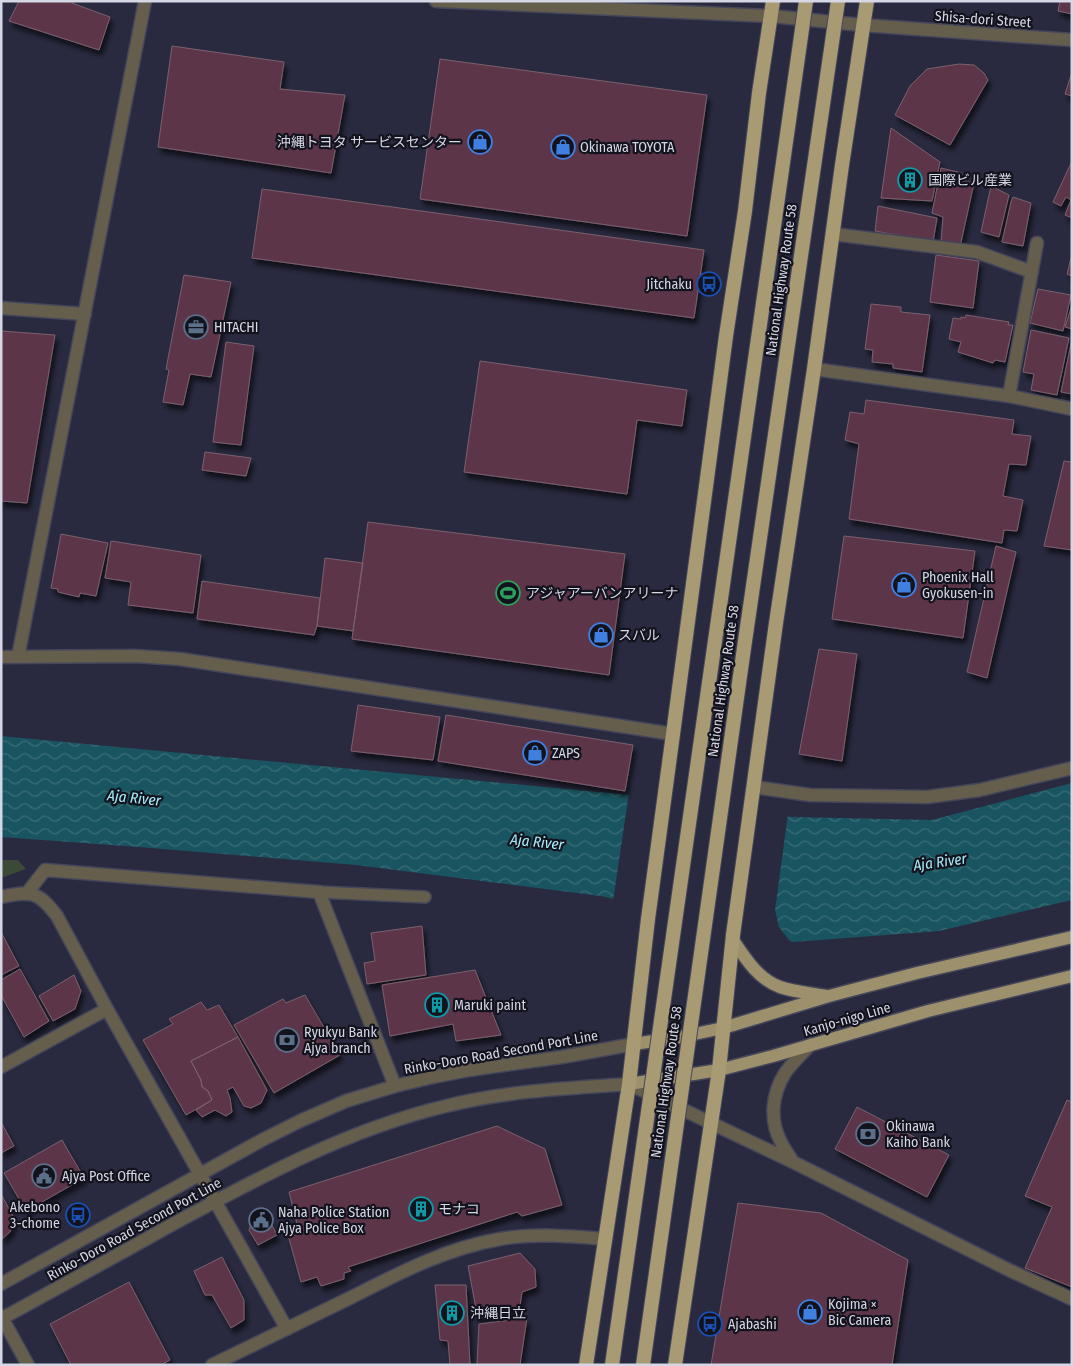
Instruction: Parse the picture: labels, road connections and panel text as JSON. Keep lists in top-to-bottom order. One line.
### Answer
{"streets":{"highway":["National Highway Route 58"],"main road":["Kanjo-nigo Line"],"street":["Shisa-dori Street","Rinko-Doro Road Second Port Line"]},"crossings":[["Kanjo-nigo Line","Rinko-Doro Road Second Port Line"]],"water":["Aja River"],"places":{"shop":["沖縄トヨタ サービスセンター","Okinawa TOYOTA","Phoenix Hall Gyokusen-in","スバル","ZAPS","Kojima × Bic Camera"],"building":["国際ビル産業","Maruki paint","モナコ","沖縄日立"],"bus stop":["Jitchaku","Akebono 3-chome","Ajabashi"],"office":["HITACHI"],"sports":["アジャアーバンアリーナ"],"bank":["Ryukyu Bank Ajya branch","Okinawa Kaiho Bank"],"public building":["Ajya Post Office","Naha Police Station Ajya Police Box"]}}
